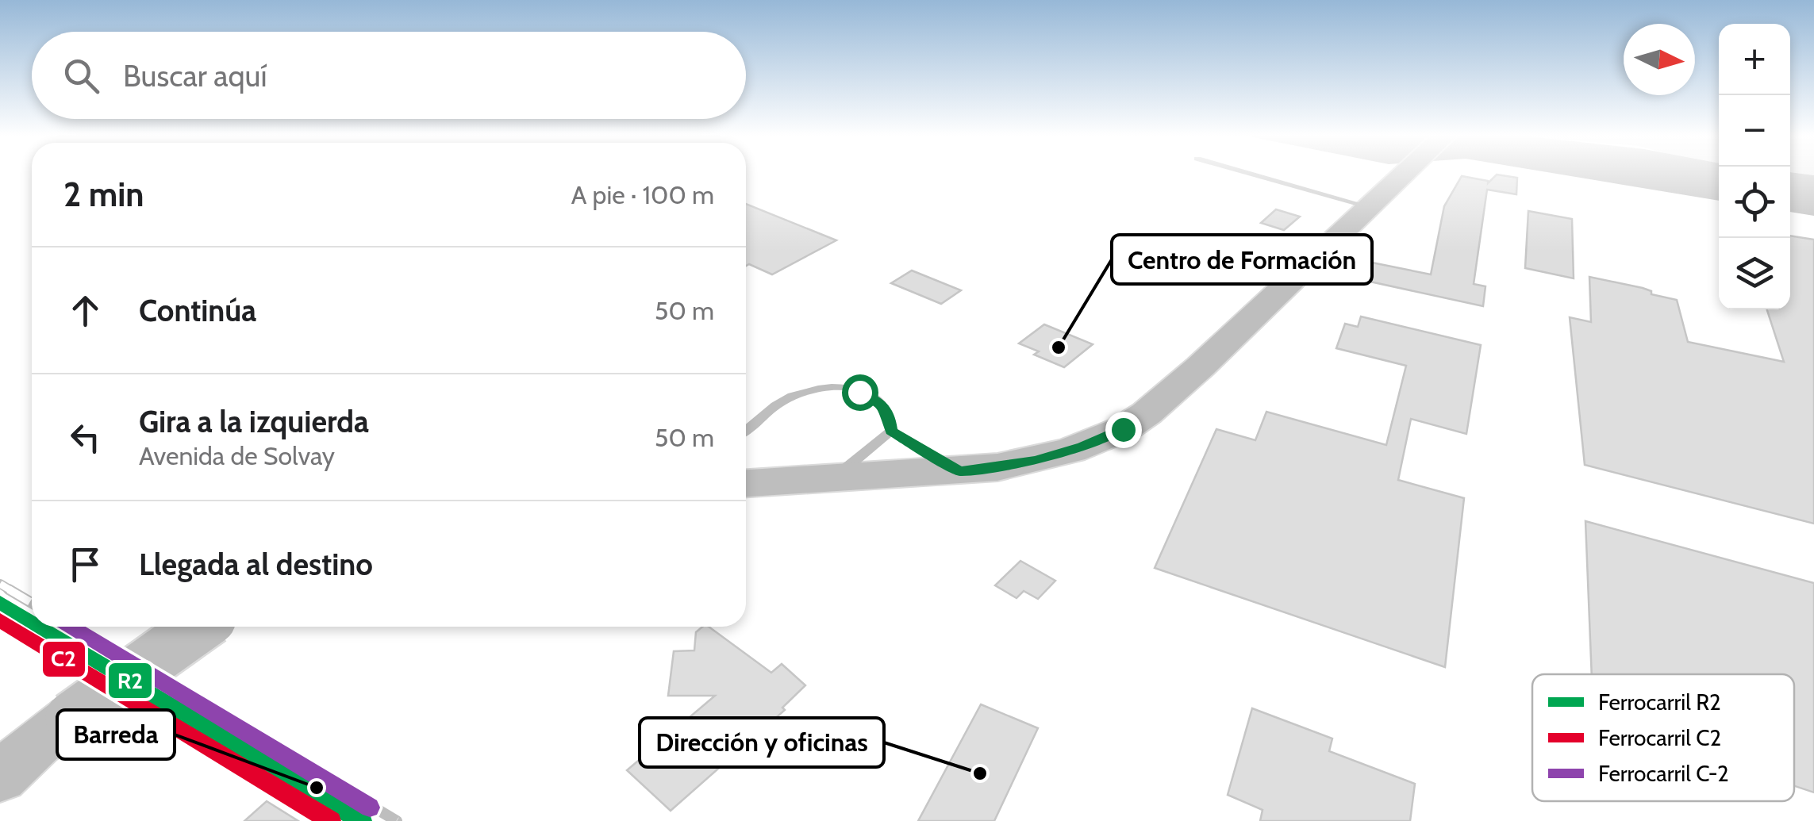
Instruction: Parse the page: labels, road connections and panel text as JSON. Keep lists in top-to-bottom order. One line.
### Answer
{"places":["Centro de Formación","Dirección y oficinas","Barreda"],"lines":["rail line R2","rail line C2","rail line C-2"],"legend":["Ferrocarril R2","Ferrocarril C2","Ferrocarril C-2"],"north":"right","page":{"map_buttons":["+","−"],"search":"Buscar aquí","heading":["2 min","A pie · 100 m"],"list":[["Continúa","50 m"],["Gira a la izquierda","Avenida de Solvay","50 m"],"Llegada al destino"]}}
